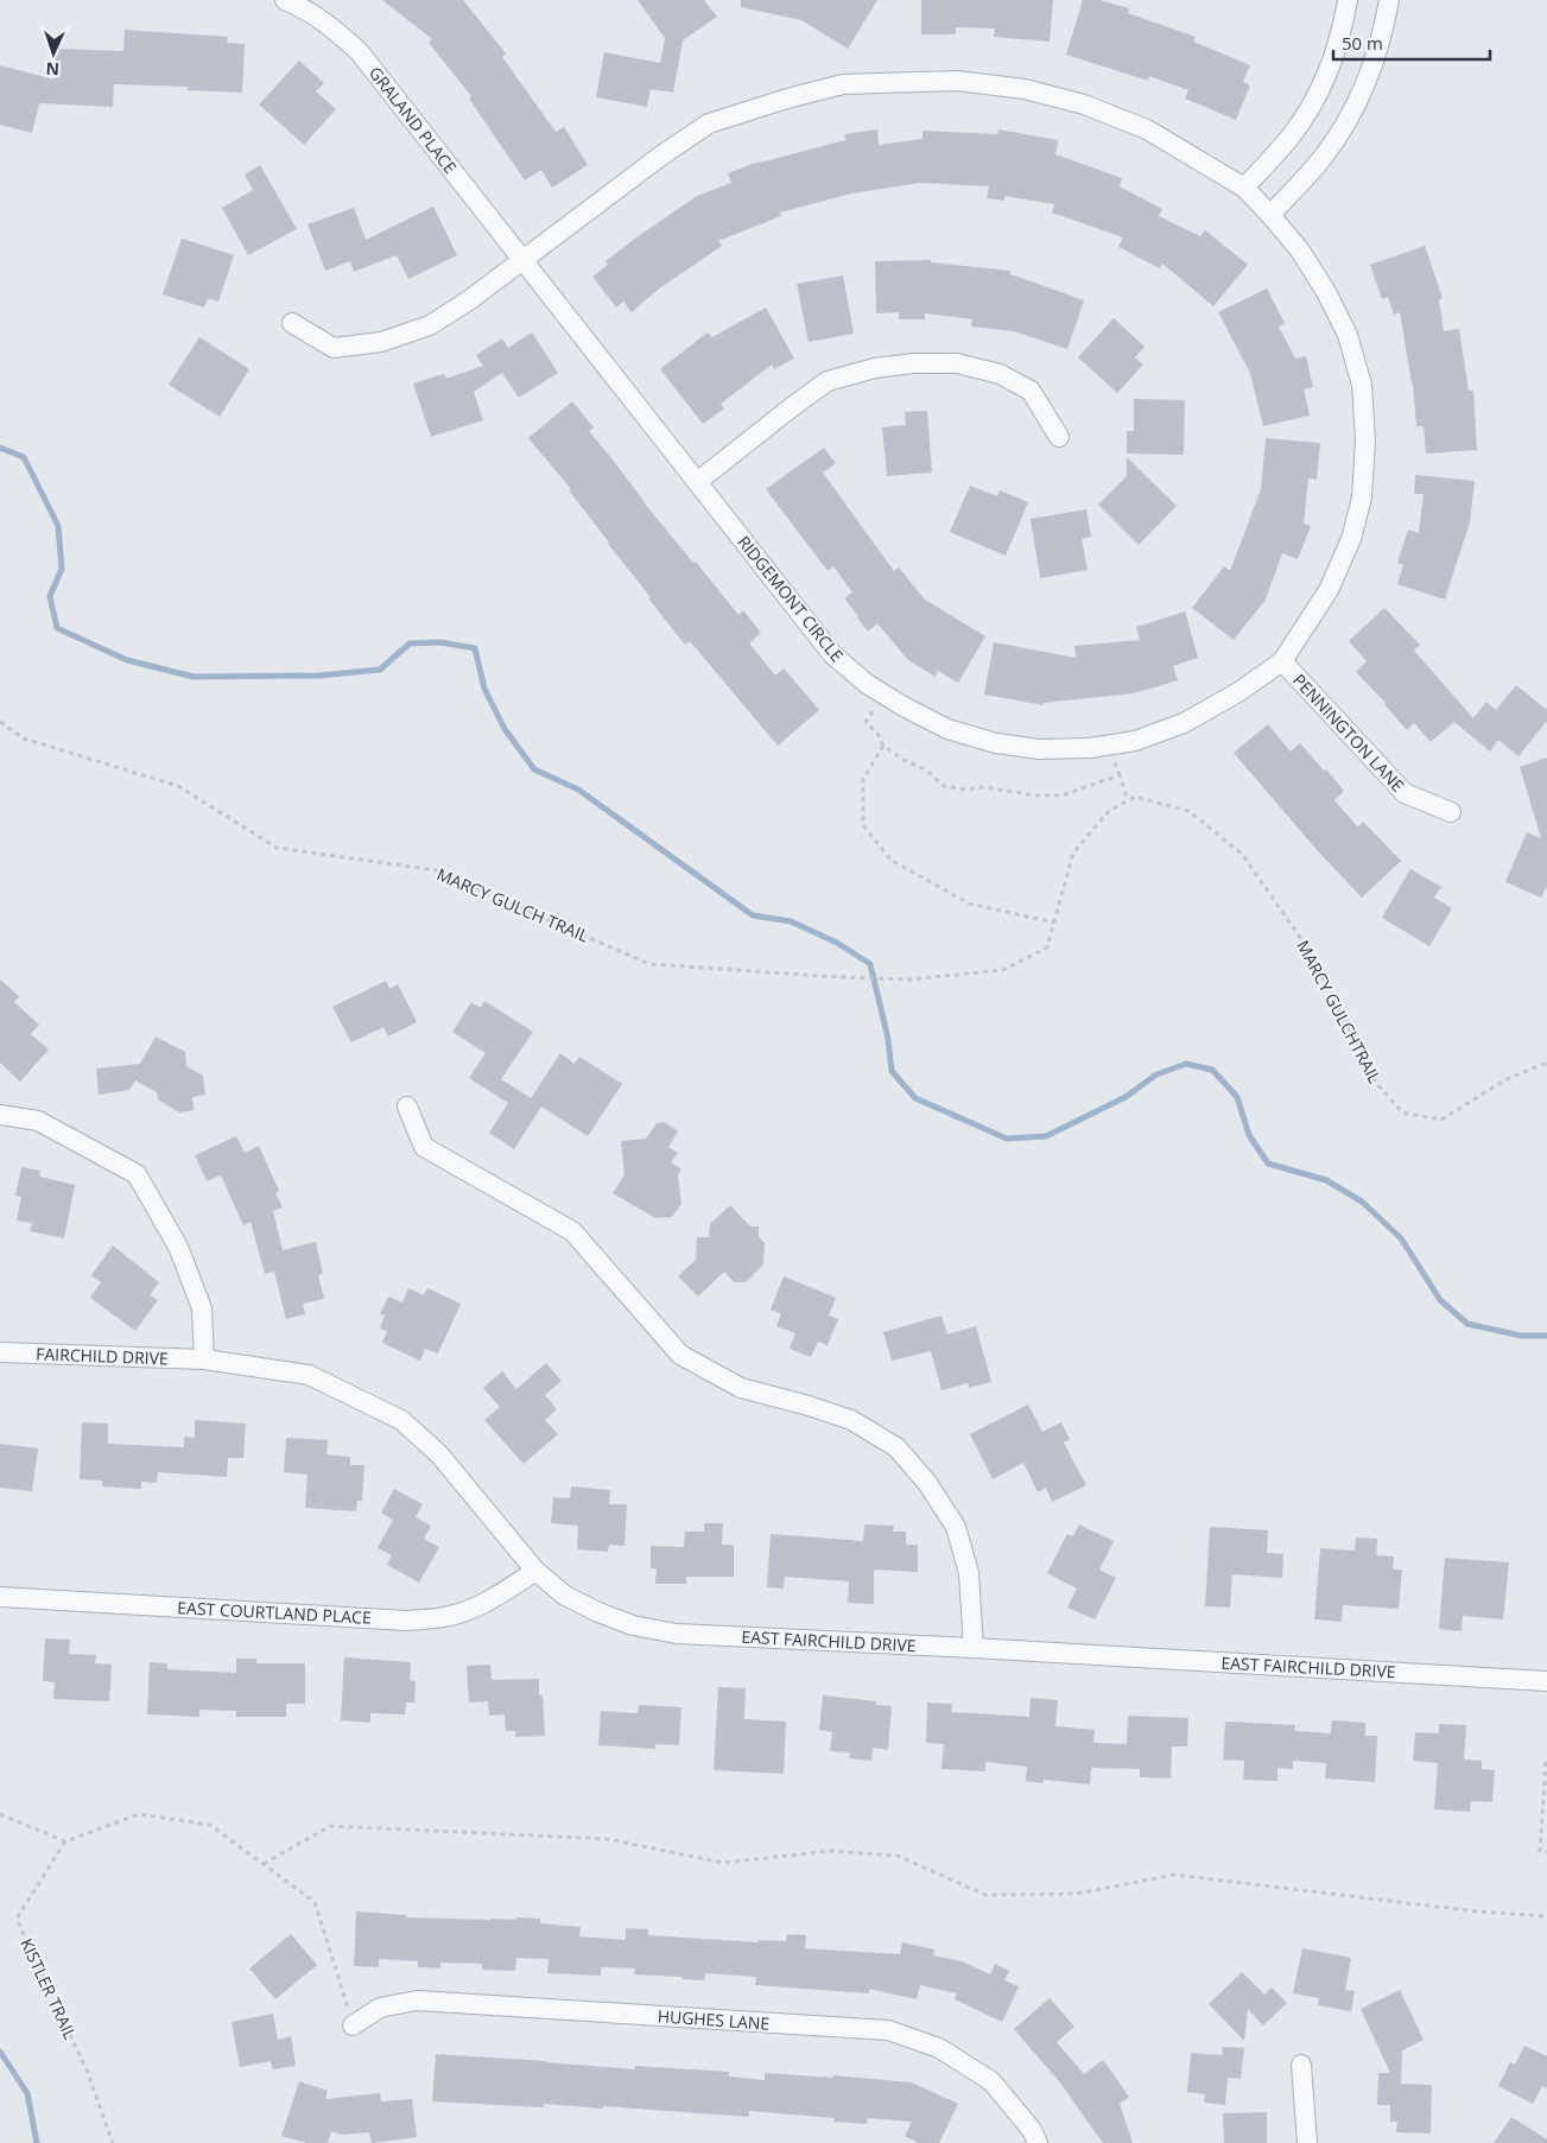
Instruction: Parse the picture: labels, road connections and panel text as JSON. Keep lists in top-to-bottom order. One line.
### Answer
{"streets":{"street":["GRALAND PLACE","RIDGEMONT CIRCLE","PENNINGTON LANE","FAIRCHILD DRIVE","EAST COURTLAND PLACE","EAST FAIRCHILD DRIVE","HUGHES LANE"],"path":["MARCY GULCH TRAIL","MARCY GULCHTRAIL","KISTLER TRAIL"]},"crossings":[["GRALAND PLACE","RIDGEMONT CIRCLE"],["RIDGEMONT CIRCLE","PENNINGTON LANE"],["FAIRCHILD DRIVE","EAST FAIRCHILD DRIVE"],["EAST COURTLAND PLACE","EAST FAIRCHILD DRIVE"]],"scale_bar":"50 m","north":"bottom"}
